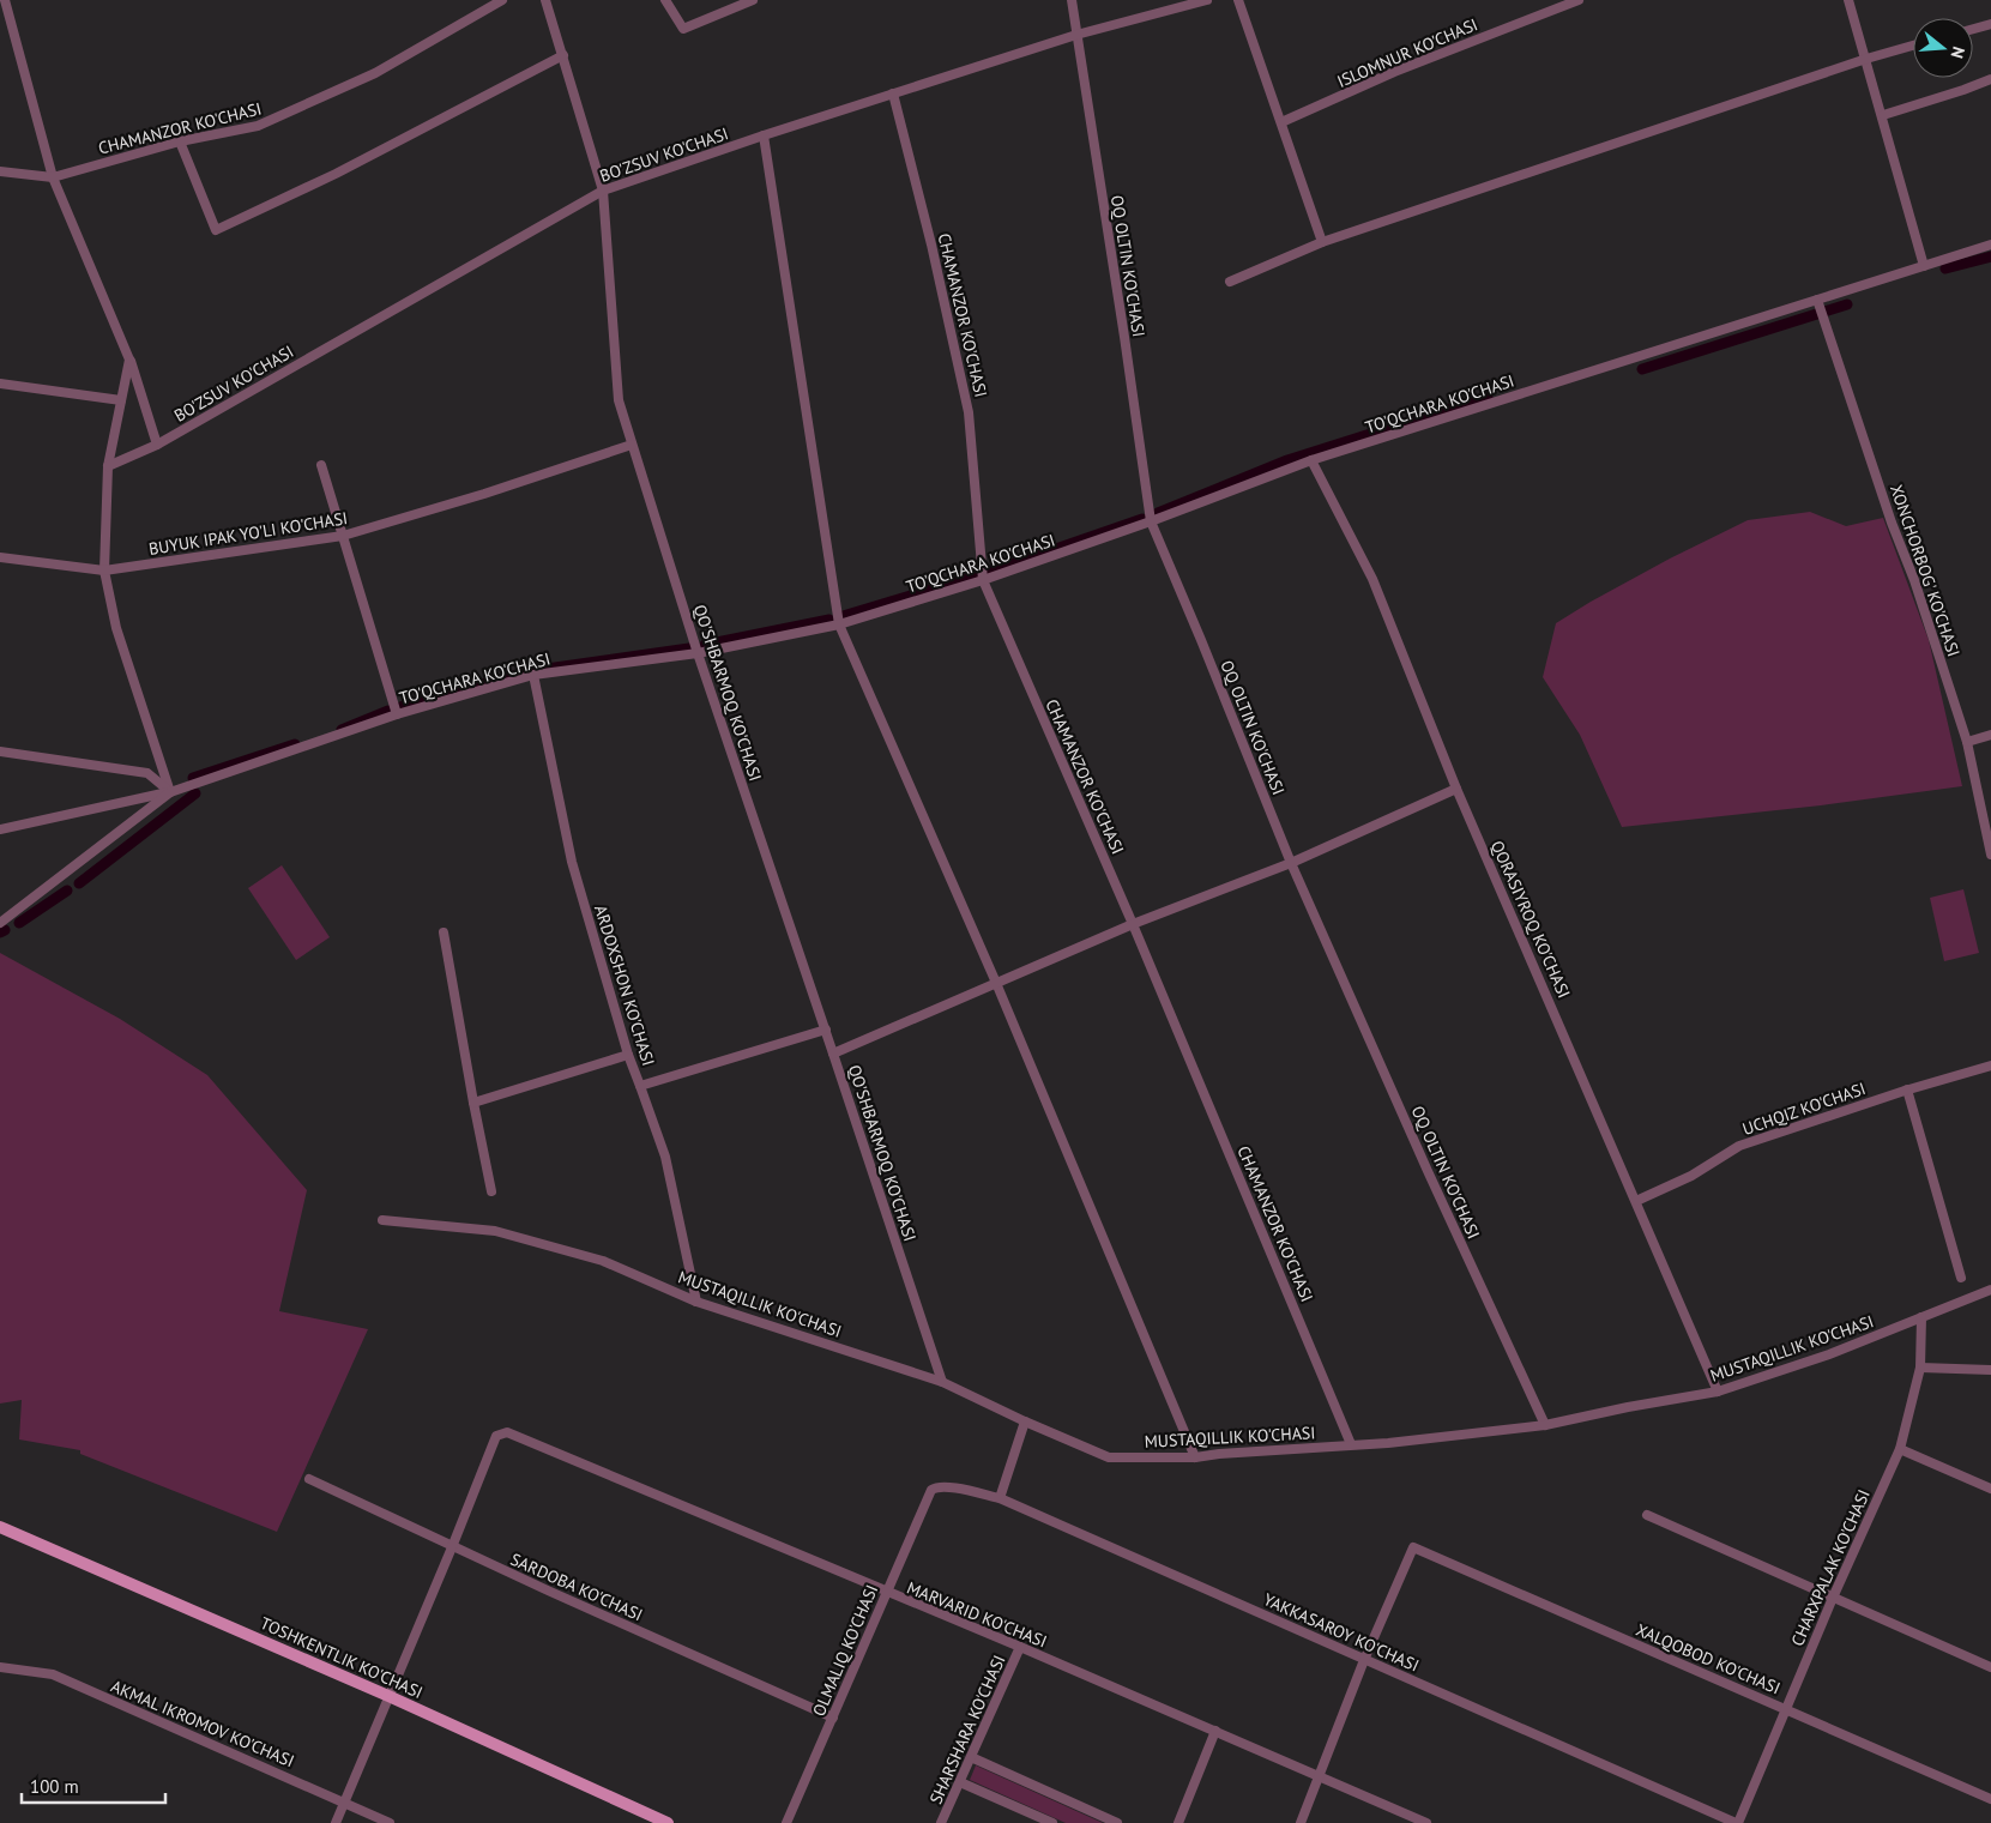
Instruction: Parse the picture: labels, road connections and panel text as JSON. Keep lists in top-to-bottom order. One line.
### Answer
{"streets":{"main road":["TOSHKENTLIK KO'CHASI"],"street":["ISLOMNUR KO'CHASI","CHAMANZOR KO'CHASI","BO'ZSUV KO'CHASI","OQ OLTIN KO'CHASI","TO'QCHARA KO'CHASI","BUYUK IPAK YO'LI KO'CHASI","XONCHORBOG' KO'CHASI","QO'SHBARMOQ KO'CHASI","QORASIYROQ KO'CHASI","ARDOXSHON KO'CHASI","UCHQIZ KO'CHASI","MUSTAQILLIK KO'CHASI","CHARXPALAK KO'CHASI","SARDOBA KO'CHASI","MARVARID KO'CHASI","YAKKASAROY KO'CHASI","OLMALIQ KO'CHASI","XALQOBOD KO'CHASI","AKMAL IKROMOV KO'CHASI","SHARSHARA KO'CHASI"]},"crossings":[["CHAMANZOR KO'CHASI","BO'ZSUV KO'CHASI"],["CHAMANZOR KO'CHASI","TO'QCHARA KO'CHASI"],["CHAMANZOR KO'CHASI","MUSTAQILLIK KO'CHASI"],["BO'ZSUV KO'CHASI","OQ OLTIN KO'CHASI"],["BO'ZSUV KO'CHASI","QO'SHBARMOQ KO'CHASI"],["OQ OLTIN KO'CHASI","TO'QCHARA KO'CHASI"],["OQ OLTIN KO'CHASI","MUSTAQILLIK KO'CHASI"],["TO'QCHARA KO'CHASI","XONCHORBOG' KO'CHASI"],["TO'QCHARA KO'CHASI","QO'SHBARMOQ KO'CHASI"],["TO'QCHARA KO'CHASI","QORASIYROQ KO'CHASI"],["TO'QCHARA KO'CHASI","ARDOXSHON KO'CHASI"],["BUYUK IPAK YO'LI KO'CHASI","QO'SHBARMOQ KO'CHASI"],["QO'SHBARMOQ KO'CHASI","MUSTAQILLIK KO'CHASI"],["QORASIYROQ KO'CHASI","UCHQIZ KO'CHASI"],["QORASIYROQ KO'CHASI","MUSTAQILLIK KO'CHASI"],["ARDOXSHON KO'CHASI","MUSTAQILLIK KO'CHASI"],["MUSTAQILLIK KO'CHASI","CHARXPALAK KO'CHASI"],["CHARXPALAK KO'CHASI","YAKKASAROY KO'CHASI"],["CHARXPALAK KO'CHASI","XALQOBOD KO'CHASI"],["SARDOBA KO'CHASI","MARVARID KO'CHASI"],["SARDOBA KO'CHASI","OLMALIQ KO'CHASI"],["MARVARID KO'CHASI","OLMALIQ KO'CHASI"],["MARVARID KO'CHASI","SHARSHARA KO'CHASI"],["YAKKASAROY KO'CHASI","OLMALIQ KO'CHASI"],["YAKKASAROY KO'CHASI","XALQOBOD KO'CHASI"]],"scale_bar":"100 m","north":"right"}
